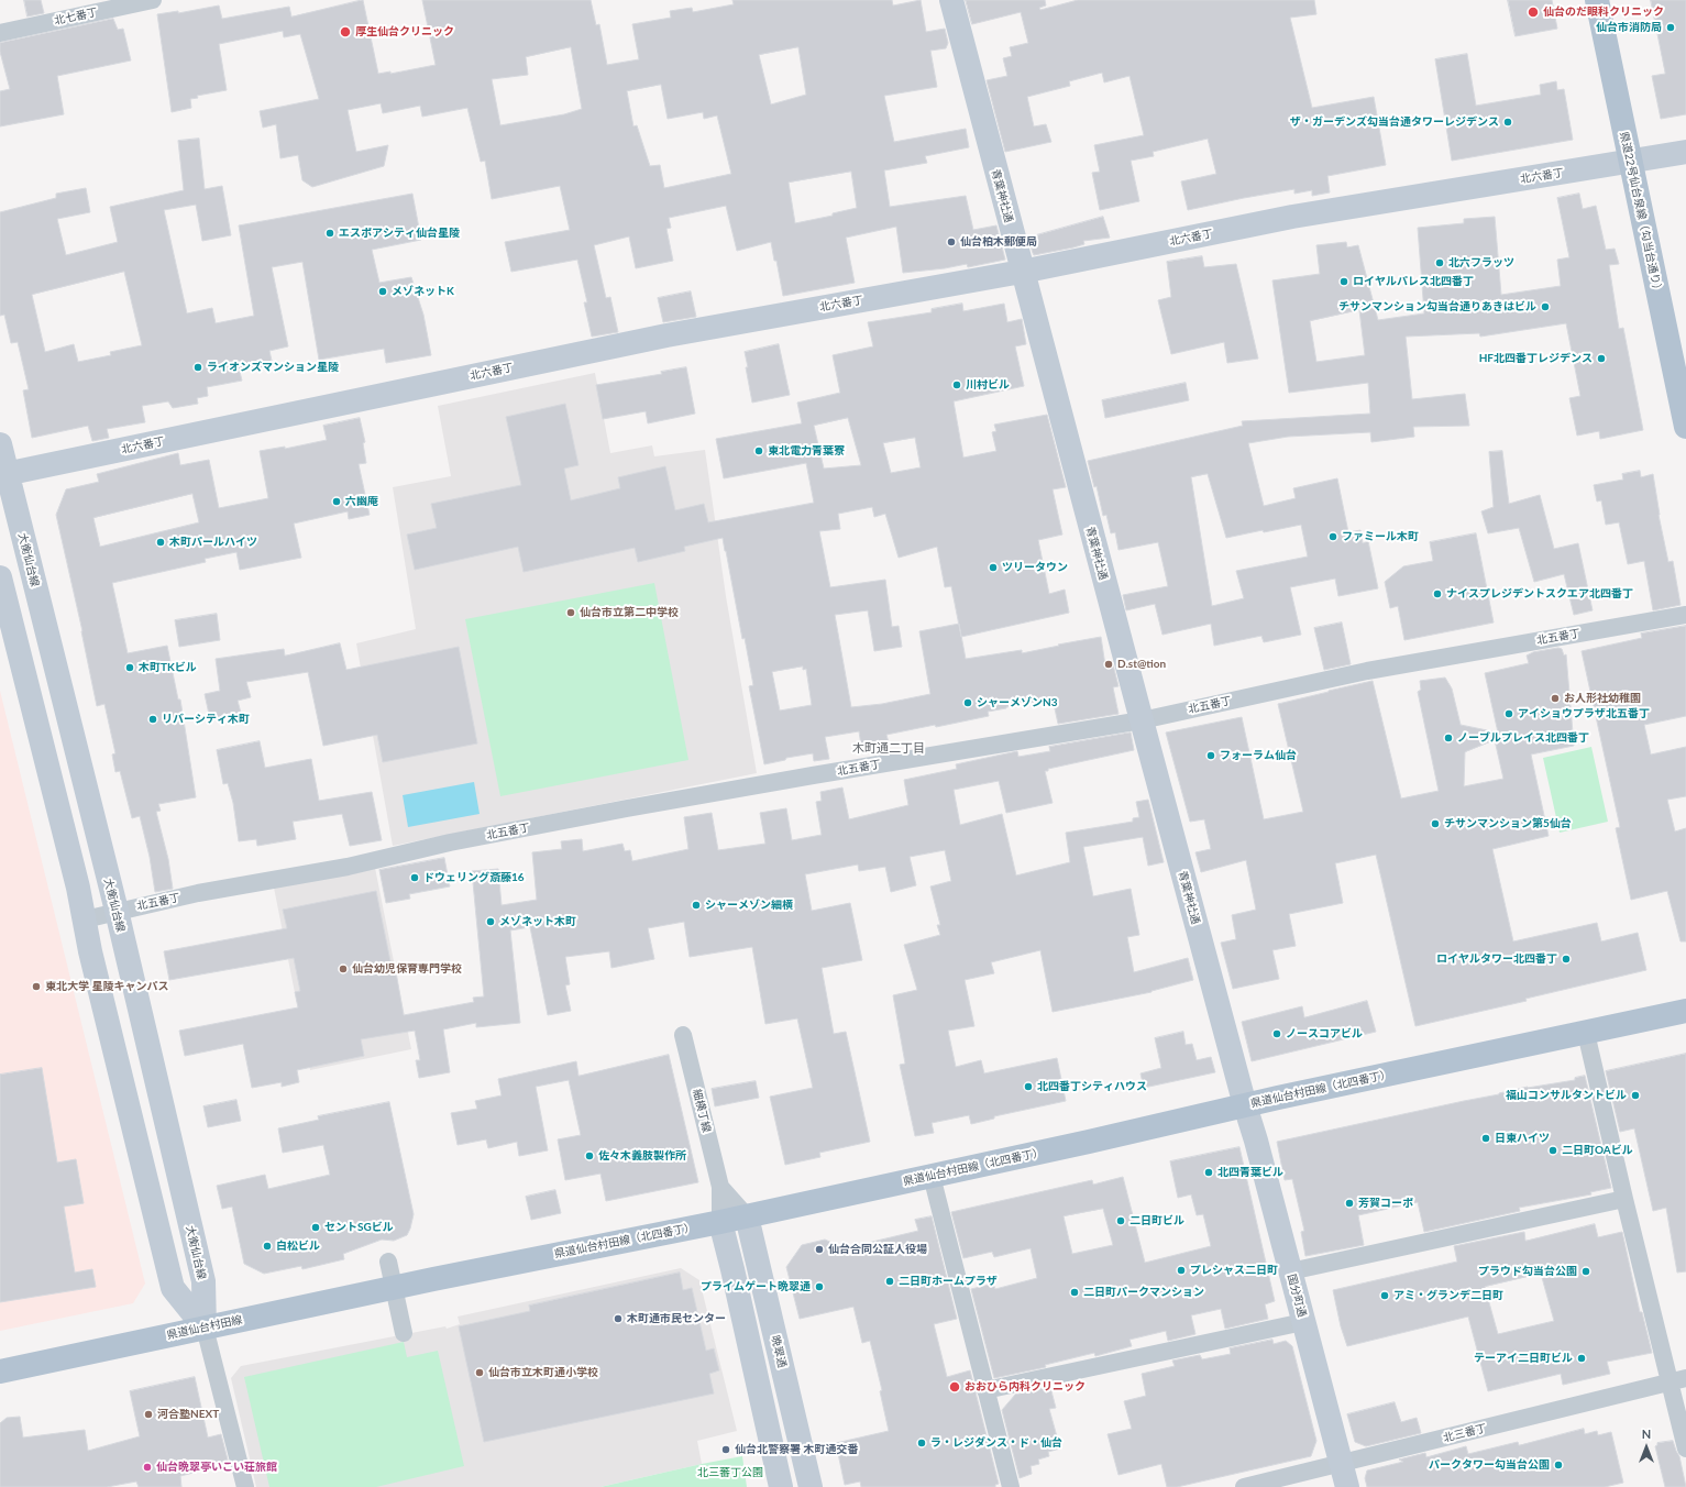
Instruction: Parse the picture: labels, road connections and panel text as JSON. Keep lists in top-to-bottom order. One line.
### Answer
{"streets":{"main road":["県道22号仙台泉線（勾当台通り）","県道仙台村田線（北四番丁）","県道仙台村田線"],"street":["北七番丁","北六番丁","青葉神社通","大衡仙台線","北五番丁","細横丁線","国分町通","晩翠通","北三番丁"]},"crossings":[["北六番丁","青葉神社通"],["北六番丁","県道22号仙台泉線（勾当台通り）"],["北六番丁","大衡仙台線"],["青葉神社通","北五番丁"],["青葉神社通","県道仙台村田線（北四番丁）"],["青葉神社通","国分町通"],["大衡仙台線","北五番丁"],["大衡仙台線","県道仙台村田線"],["県道仙台村田線（北四番丁）","国分町通"],["県道仙台村田線（北四番丁）","県道仙台村田線"],["県道仙台村田線（北四番丁）","晩翠通"],["国分町通","北三番丁"]],"districts":["木町通二丁目"],"parks":["北三蕃丁公園"],"places":["仙台のだ眼科クリニック","仙台市消防局","厚生仙台クリニック","ザ・ガーデンズ勾当台通タワーレジデンス","エスポアシティ仙台星陵","仙台柏木郵便局","北六フラッツ","ロイヤルパレス北四番丁","メゾネットK","チサンマンション勾当台通りあきはビル","HF北四番丁レジデンス","ライオンズマンション星陵","川村ビル","東北電力青葉寮","六幽庵","ファミール木町","木町パールハイツ","ツリータウン","ナイスプレジデントスクエア北四番丁","仙台市立第二中学校","D.st@tion","木町TKビル","お人形社幼稚園","シャーメゾンN3","アイショウプラザ北五番丁","リバーシティ木町","ノーブルプレイス北四番丁","フォーラム仙台","チサンマンション第5仙台","ドウェリング斎藤16","シャーメゾン細横","メゾネット木町","ロイヤルタワー北四番丁","仙台幼児保育専門学校","東北大学 星陵キャンパス","ノースコアビル","北四番丁シティハウス","福山コンサルタントビル","日東ハイツ","二日町OAビル","佐々木義肢製作所","北四青葉ビル","芳賀コーポ","二日町ビル","セントSGビル","白松ビル","仙台合同公証人役場","プレシャス二日町","プラウド勾当台公園","二日町ホームプラザ","プライムゲート晩翠通","二日町パークマンション","アミ・グランデ二日町","木町通市民センター","テーアイ二日町ビル","仙台市立木町通小学校","おおひら内科クリニック","河合塾NEXT","ラ・レジダンス・ド・仙台","仙台北警察署 木町通交番","パークタワー勾当台公園","仙台晩翠亭いこい荘旅館"],"north":"top"}
